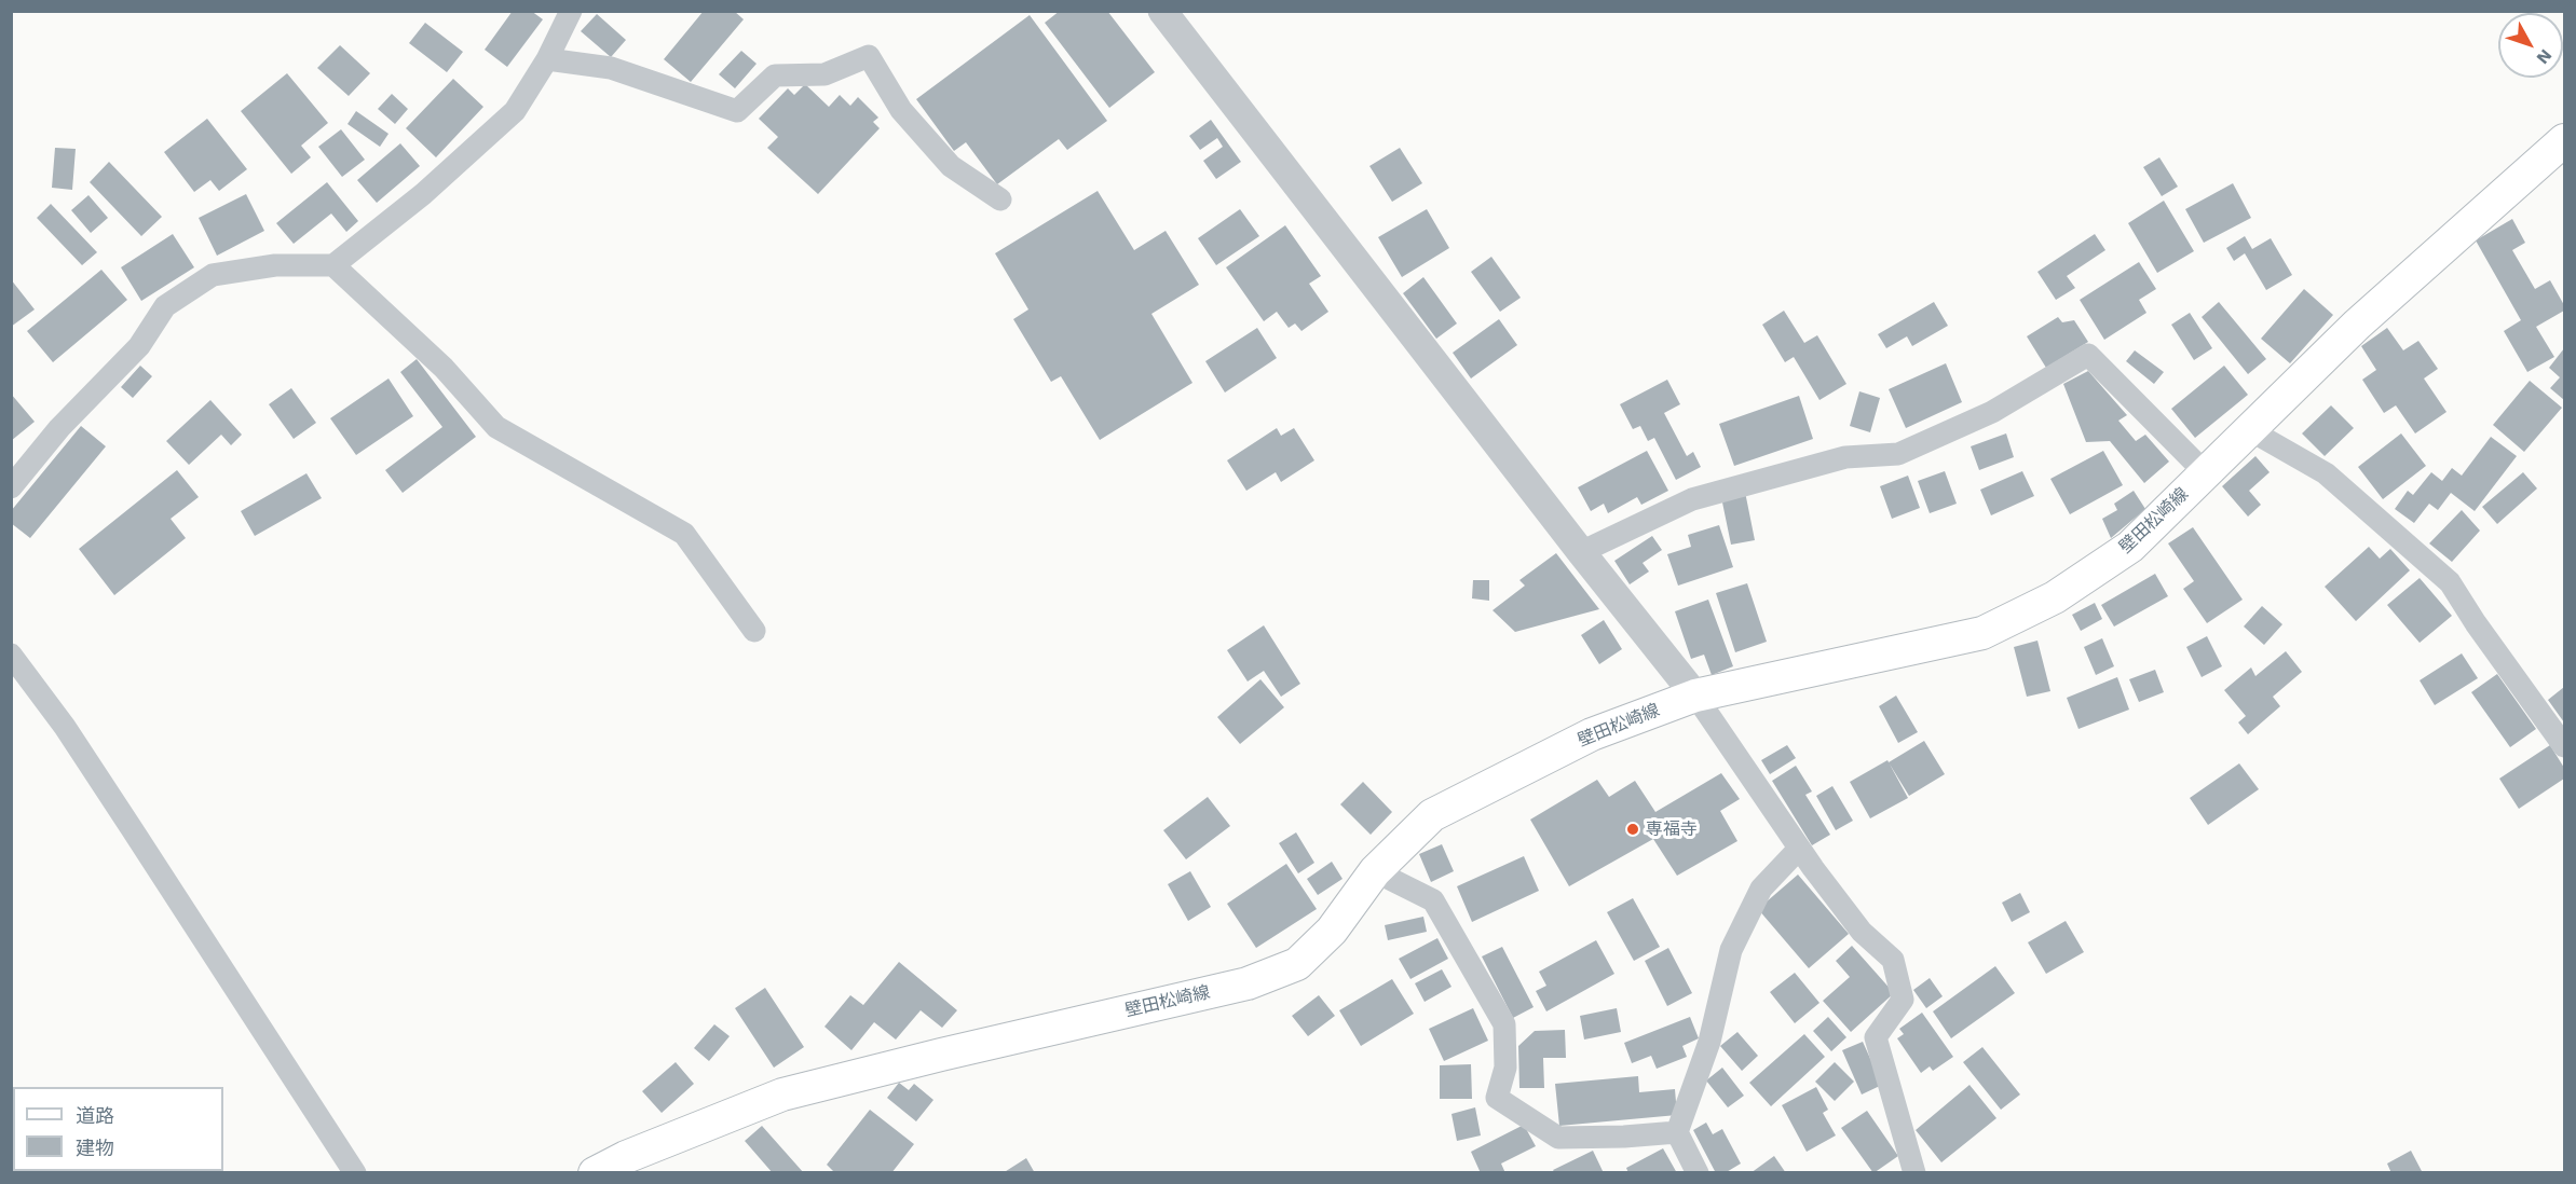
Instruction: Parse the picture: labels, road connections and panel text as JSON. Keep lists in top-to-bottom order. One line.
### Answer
{"streets":{"main road":["壁田松崎線"]},"places":["専福寺"],"legend":["道路","建物"],"north":"bottom right"}
